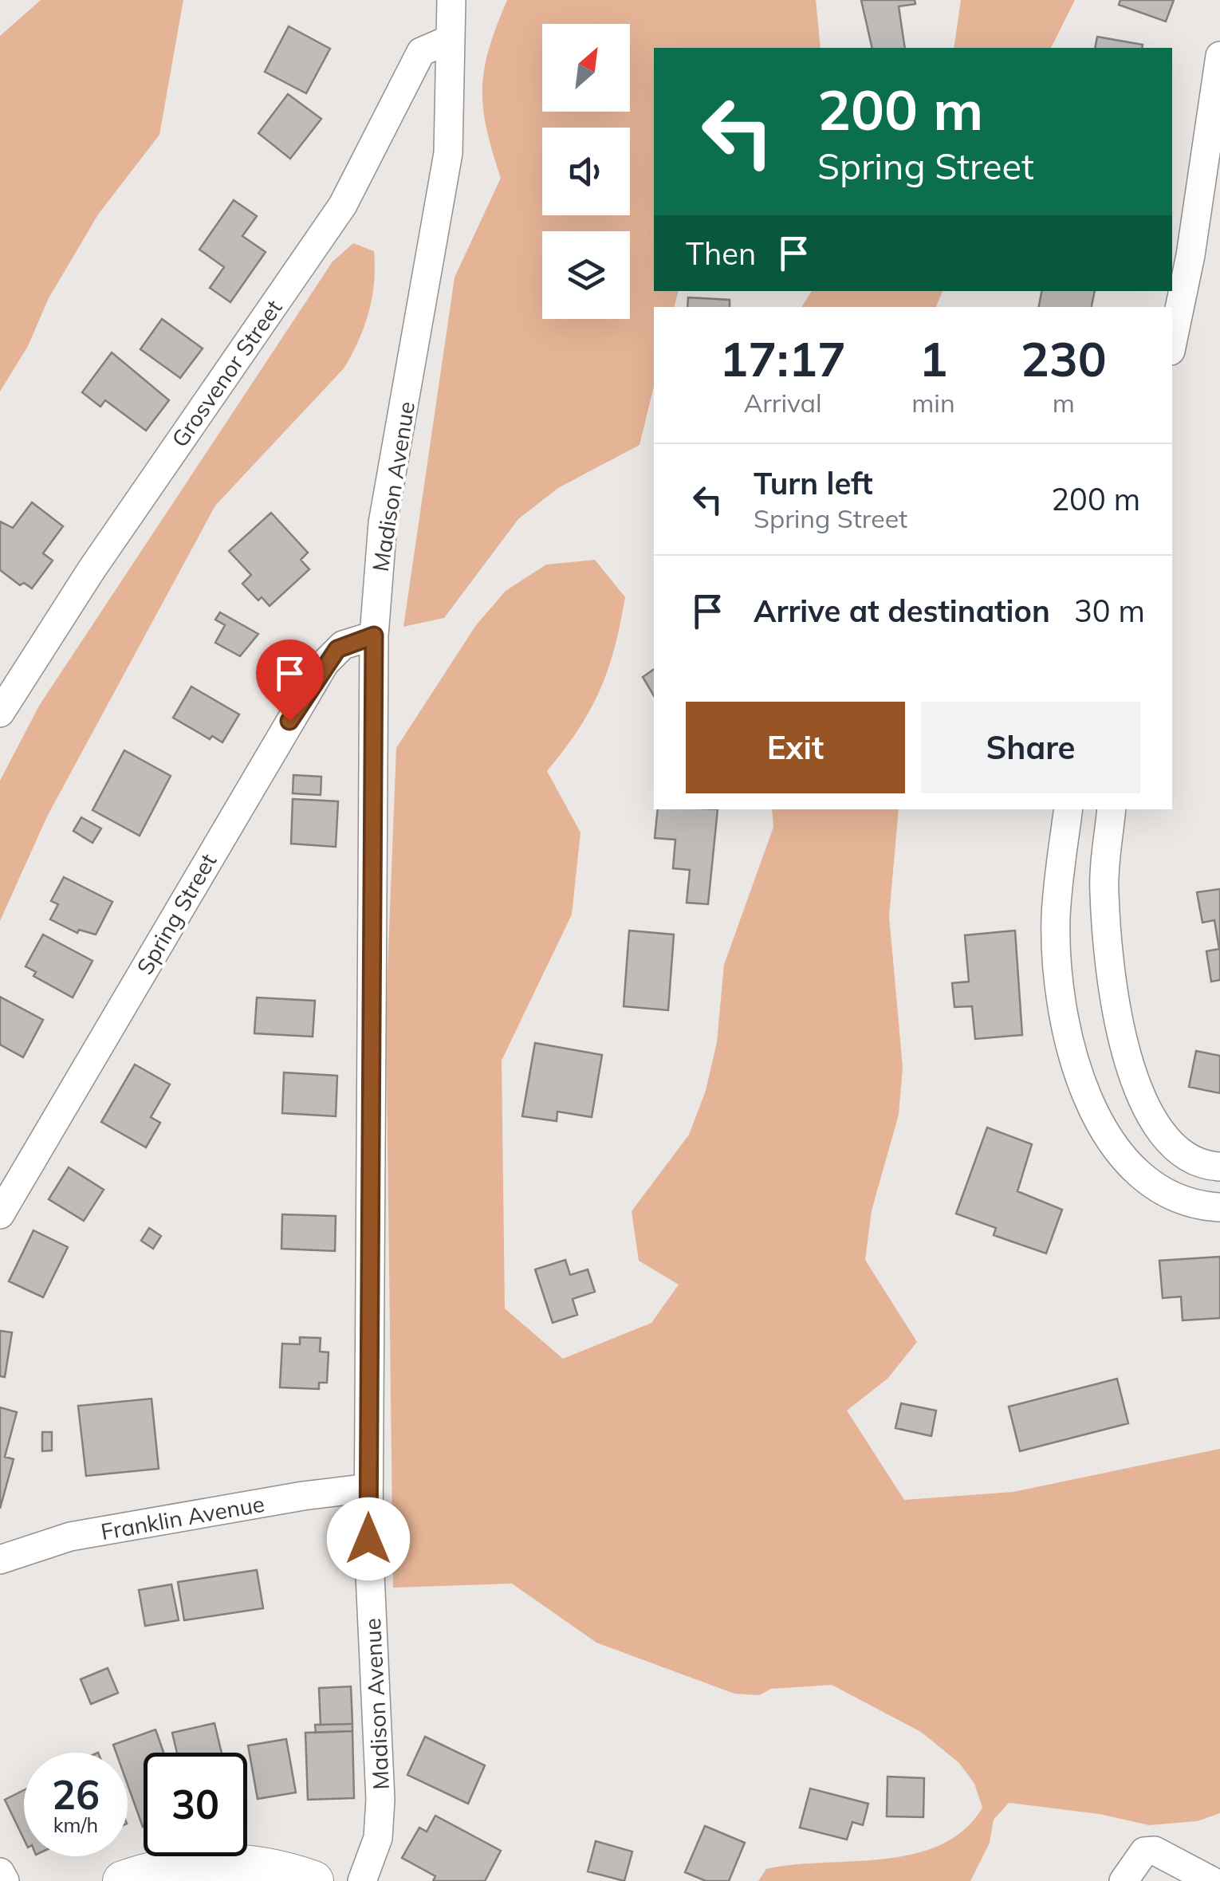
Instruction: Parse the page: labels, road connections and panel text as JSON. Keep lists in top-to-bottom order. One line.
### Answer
{"streets":{"street":["Grosvenor Street","Madison Avenue","Spring Street","Franklin Avenue"]},"crossings":[["Grosvenor Street","Madison Avenue"],["Madison Avenue","Spring Street"],["Madison Avenue","Franklin Avenue"]],"north":"top right","page":{"turn":["200 m","Spring Street"],"then":"Then","eta":["17:17","Arrival","1","min","230","m"],"list":[{"name":"Turn left","note":"Spring Street","value":"200 m"},{"name":"Arrive at destination","value":"30 m"}],"buttons":["Exit","Share"],"speed":"26 km/h","limit":"30"}}
